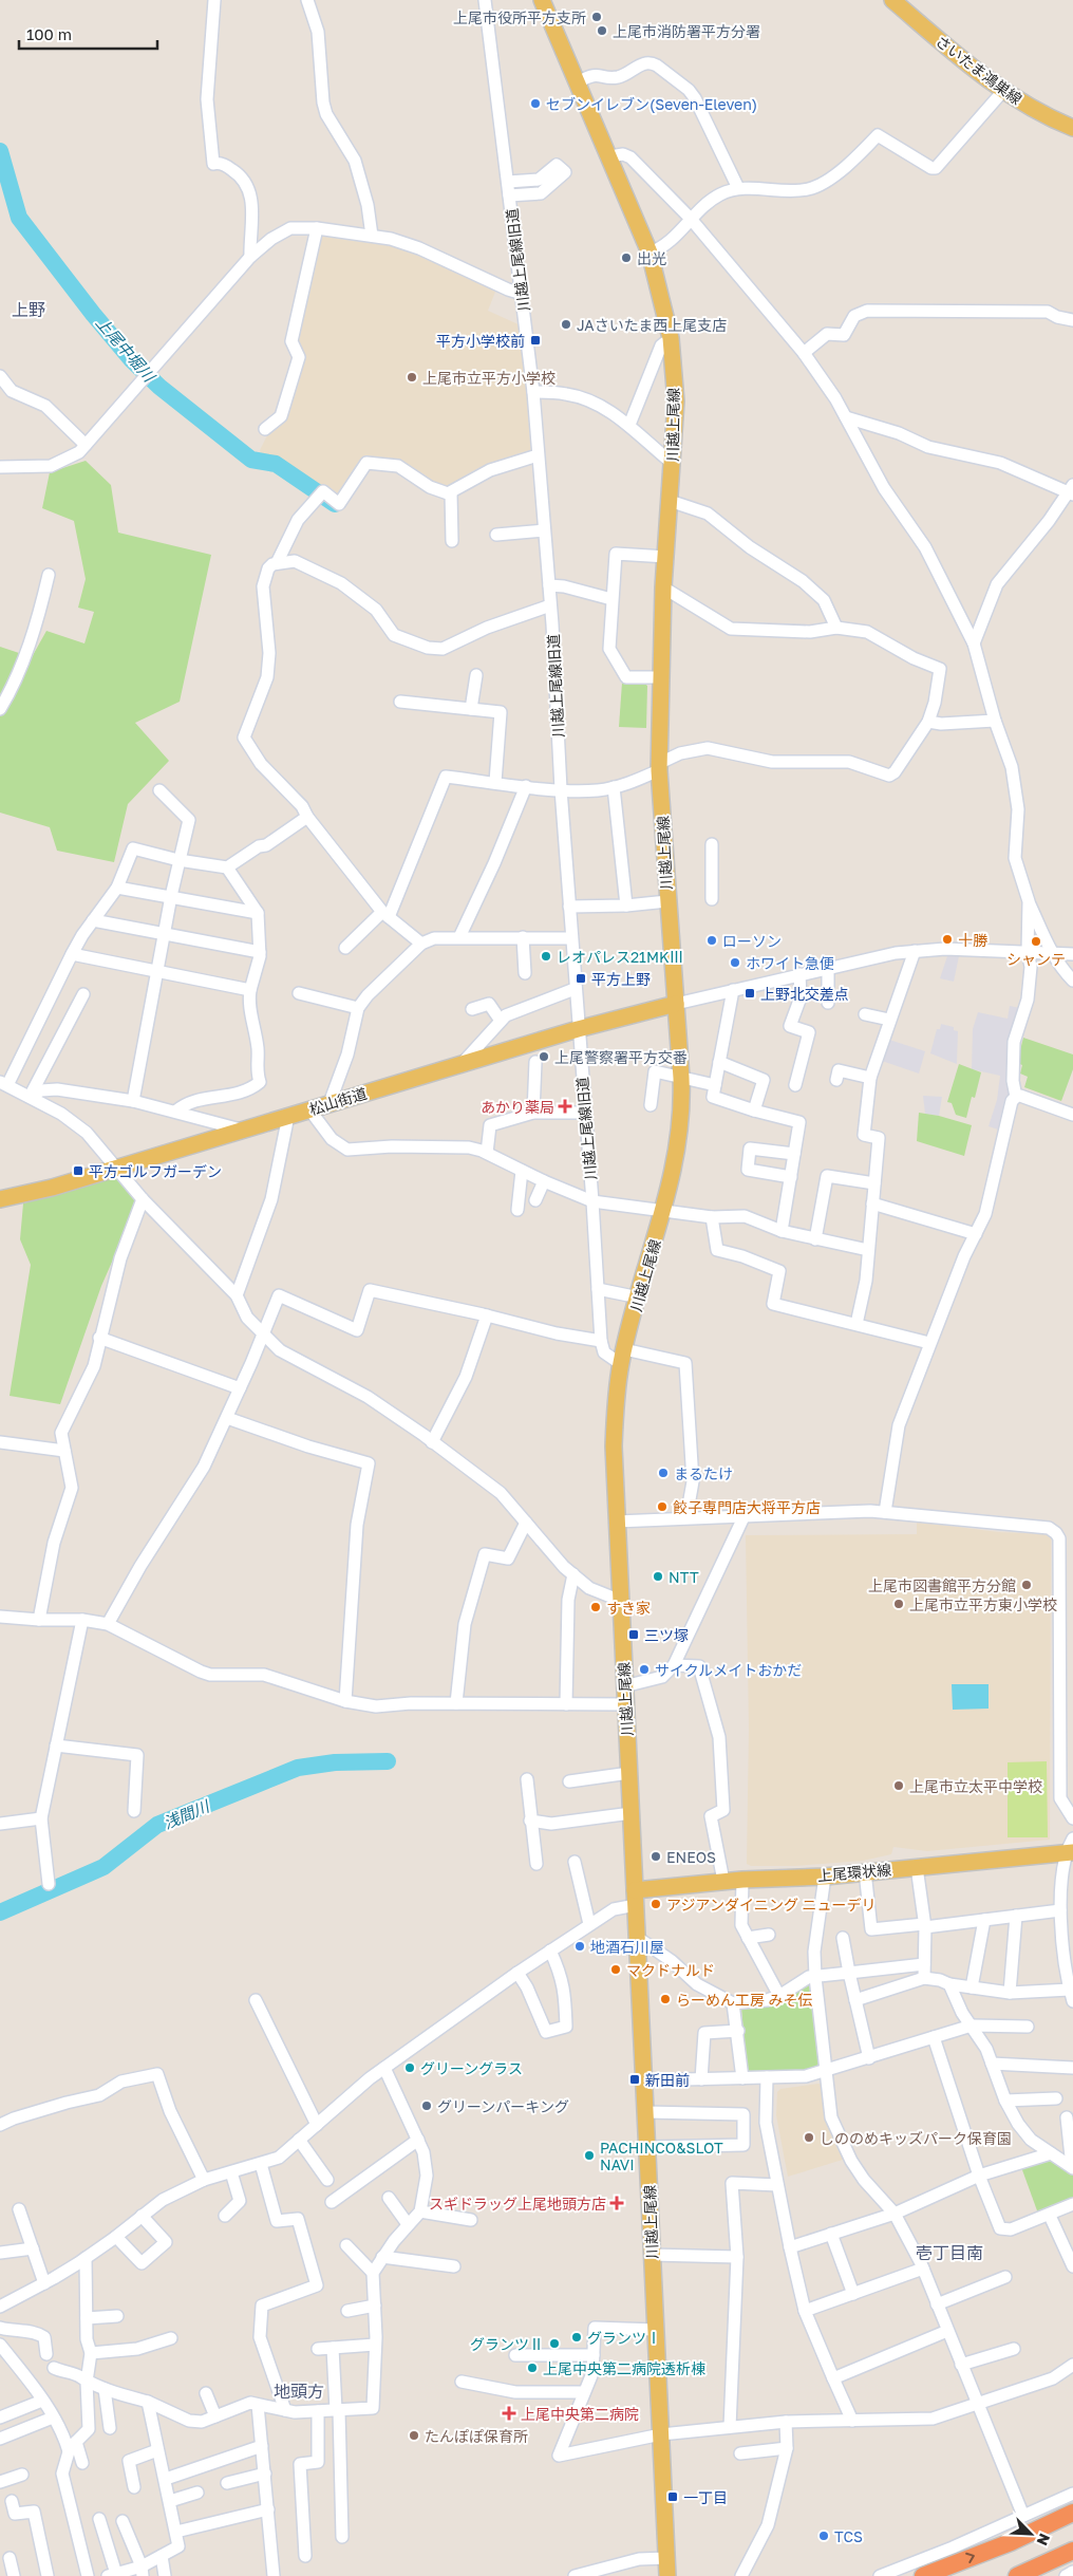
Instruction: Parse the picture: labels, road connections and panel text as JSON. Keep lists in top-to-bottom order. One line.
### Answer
{"streets":{"main road":["さいたま鴻巣線","川越上尾線","松山街道","上尾環状線"],"street":["川越上尾線旧道"]},"crossings":[["川越上尾線旧道","松山街道"],["川越上尾線","松山街道"],["川越上尾線","上尾環状線"]],"districts":["上野","壱丁目南","地頭方"],"water":["上尾中堀川","浅間川"],"places":{"other":["上尾市役所平方支所","上尾市消防署平方分署","セブンイレブン(Seven-Eleven)","出光","JAさいたま西上尾支店","上尾市立平方小学校","十勝","ローソン","シャンテ","レオパレス21MKⅢ","ホワイト急便","上尾警察署平方交番","まるたけ","餃子専門店大将平方店","NTT","上尾市図書館平方分館","上尾市立平方東小学校","すき家","サイクルメイトおかだ","上尾市立太平中学校","ENEOS","アジアンダイニング ニューデリ","地酒石川屋","マクドナルド","らーめん工房 みそ伝","グリーングラス","グリーンパーキング","しののめキッズパーク保育園","PACHINCO&SLOT NAVI","グランツⅠ","グランツⅡ","上尾中央第二病院透析棟","たんぽぽ保育所","TCS"],"transit":["平方小学校前","平方上野","上野北交差点","平方ゴルフガーデン","三ツ塚","新田前","一丁目"],"health":["あかり薬局","スギドラッグ上尾地頭方店","上尾中央第二病院"]},"scale_bar":"100 m","north":"bottom right"}
